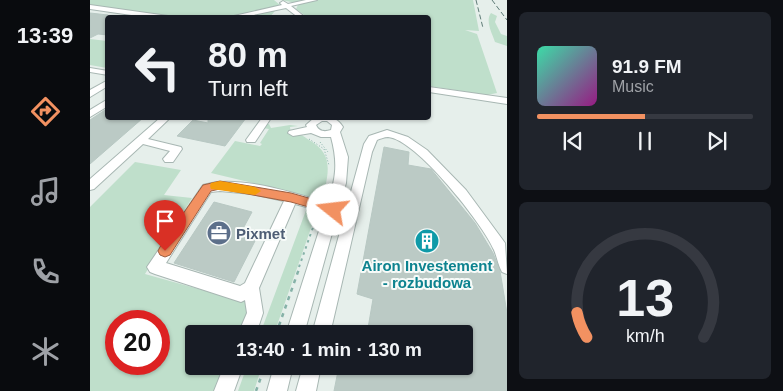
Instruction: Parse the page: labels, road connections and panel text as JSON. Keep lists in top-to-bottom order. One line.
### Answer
{"places":{"office":["Pixmet"],"building":["Airon Investement - rozbudowa"]},"page":{"tabs":"13:39","turn":["80 m","Turn left"],"song":["91.9 FM","Music"],"limit":"20","trip":"13:40 · 1 min · 130 m","gauge":["13","km/h"]}}
